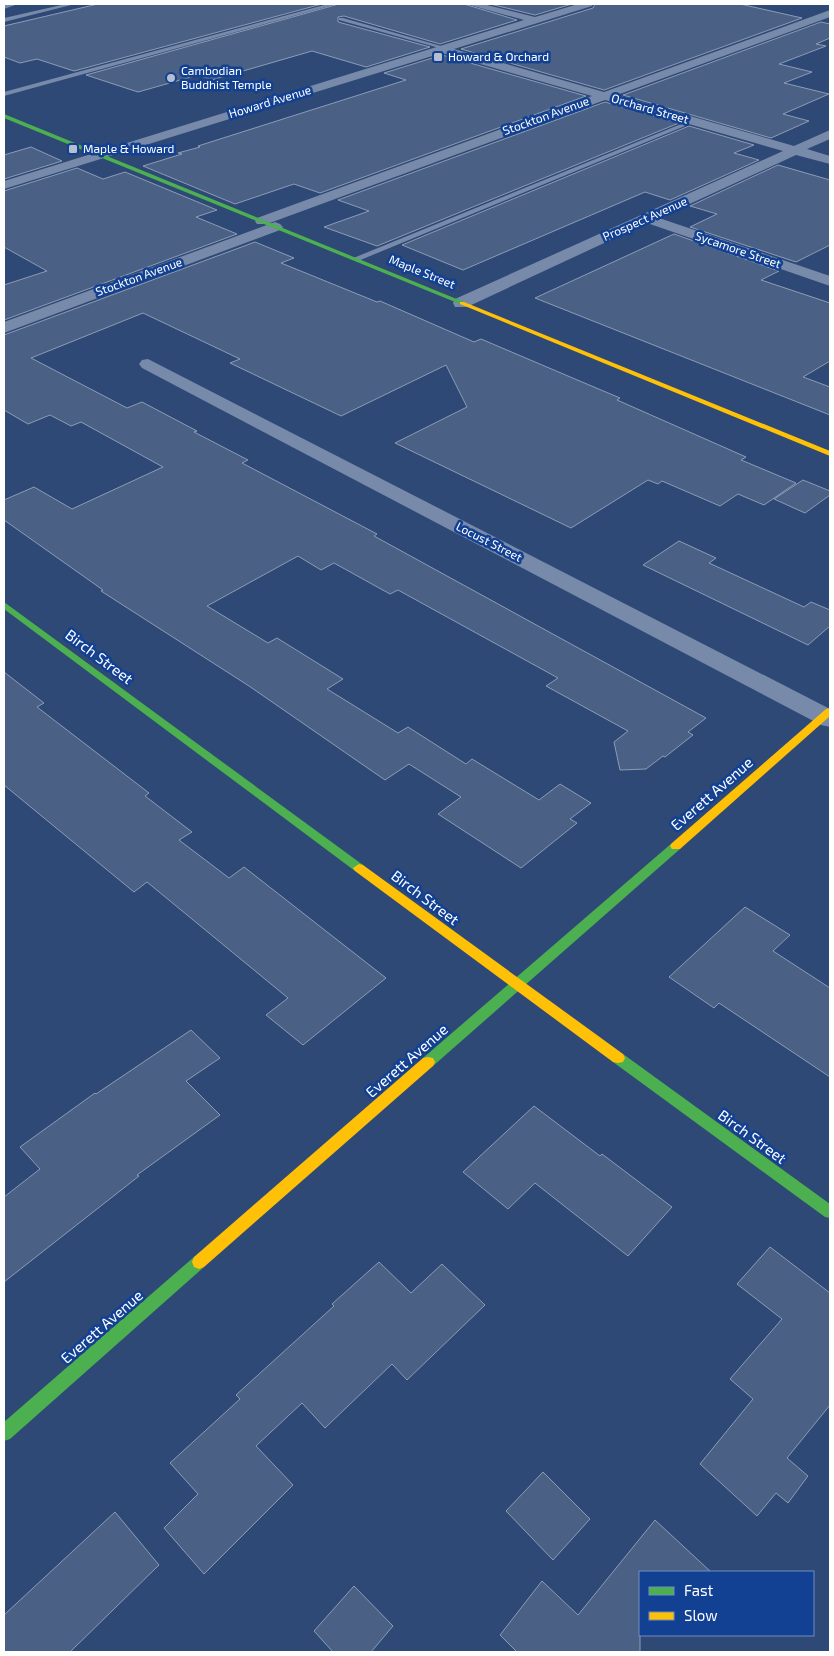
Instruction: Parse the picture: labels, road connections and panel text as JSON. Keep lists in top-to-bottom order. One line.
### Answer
{"streets":{"street":["Howard Avenue","Orchard Street","Stockton Avenue","Prospect Avenue","Sycamore Street","Maple Street","Locust Street","Birch Street","Everett Avenue"]},"crossings":[["Howard Avenue","Orchard Street"],["Howard Avenue","Maple Street"],["Orchard Street","Stockton Avenue"],["Orchard Street","Prospect Avenue"],["Stockton Avenue","Maple Street"],["Prospect Avenue","Sycamore Street"],["Prospect Avenue","Maple Street"],["Locust Street","Everett Avenue"],["Birch Street","Everett Avenue"]],"places":{"transit":["Howard & Orchard","Maple & Howard"],"other":["Cambodian Buddhist Temple"]},"legend":["Fast","Slow"]}
